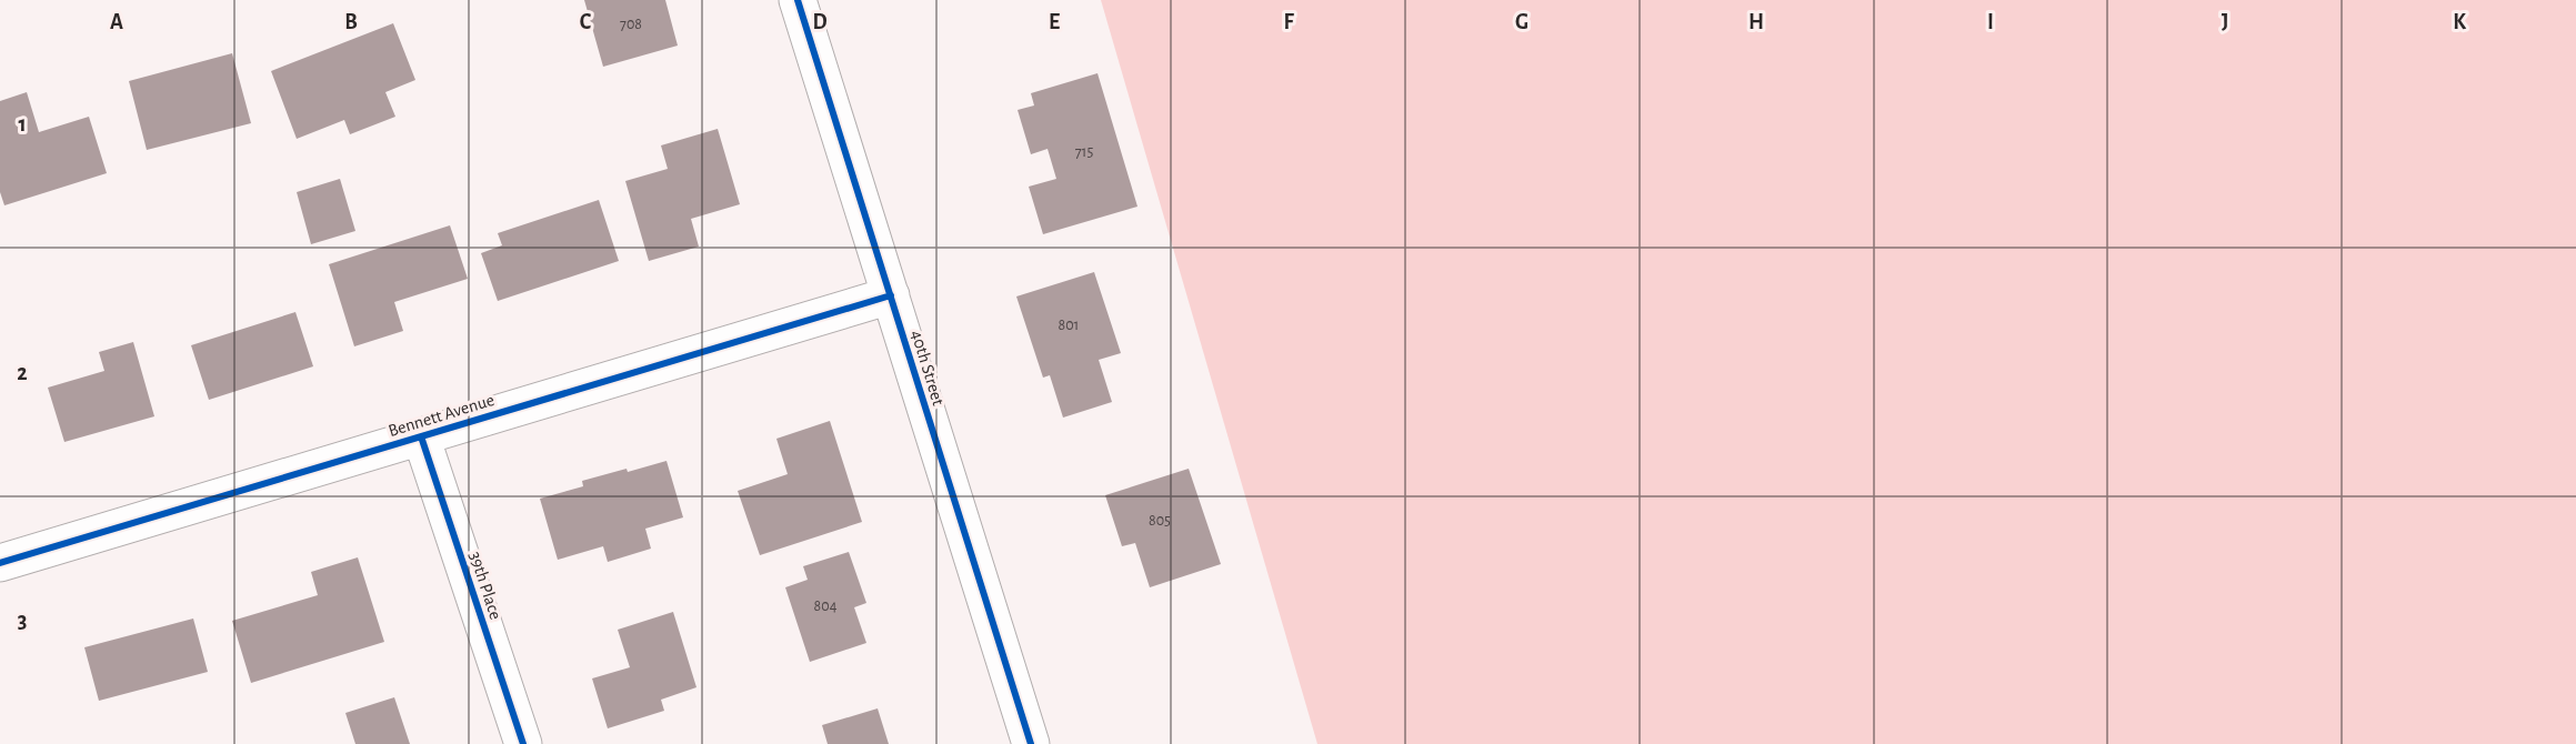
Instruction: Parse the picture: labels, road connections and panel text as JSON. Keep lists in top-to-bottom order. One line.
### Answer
{"streets":{"street":["40th Street","Bennett Avenue","39th Place"]},"crossings":[["40th Street","Bennett Avenue"],["Bennett Avenue","39th Place"]],"house_numbers":["708","715","801","805","804"],"grid":{"columns":["A","B","C","D","E","F","G","H","I","J","K"],"rows":["1","2","3"]}}
